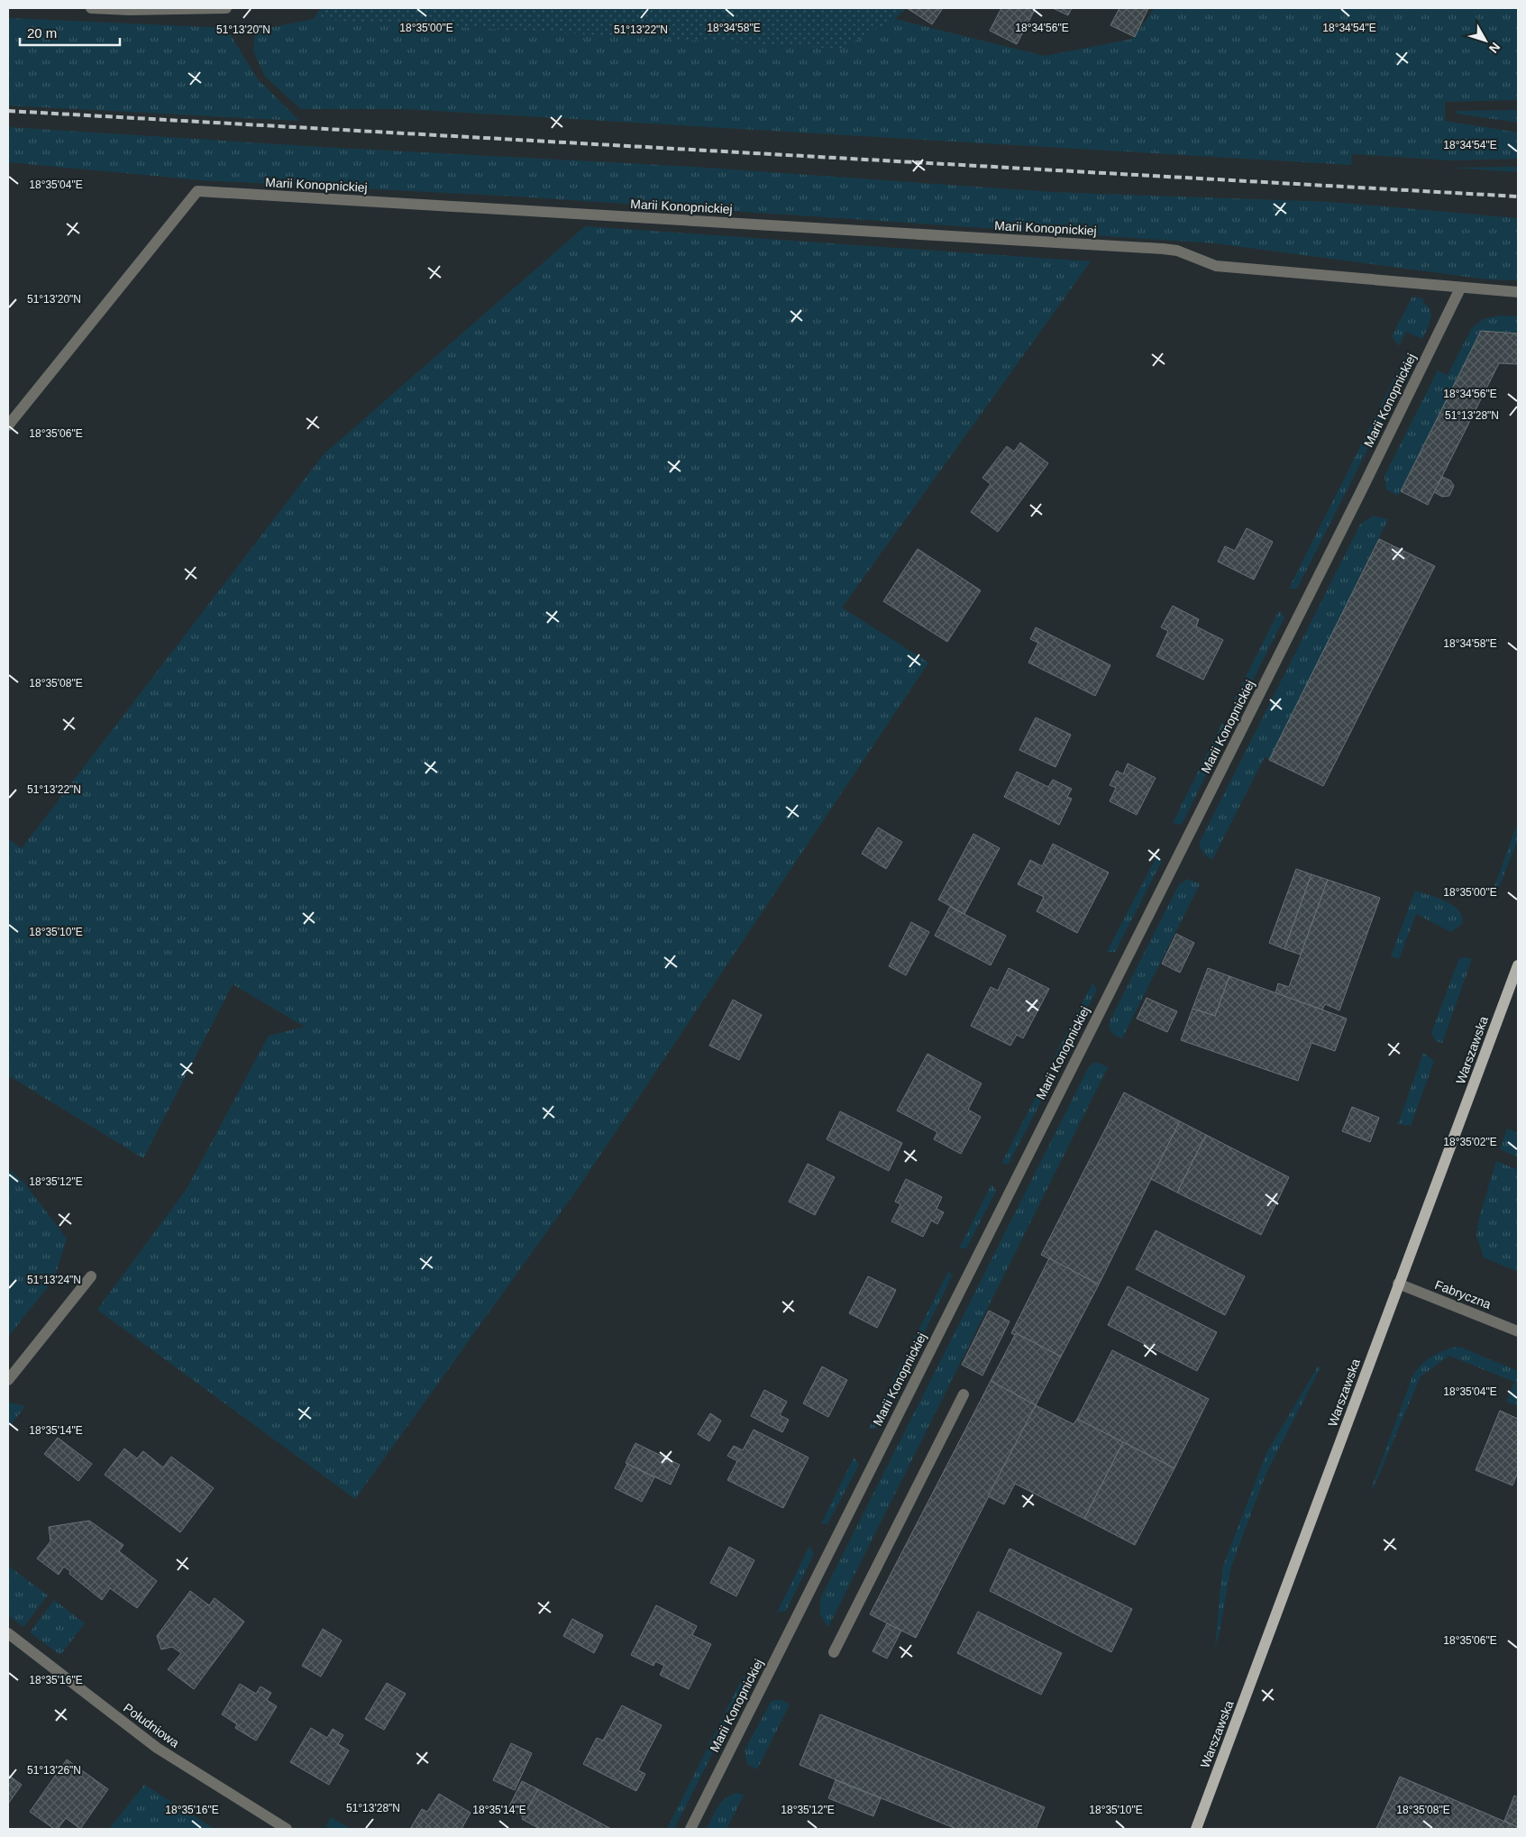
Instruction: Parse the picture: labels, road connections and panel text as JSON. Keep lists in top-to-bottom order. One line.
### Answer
{"streets":{"main road":["Warszawska"],"street":["Marii Konopnickiej","Fabryczna","Południowa"]},"crossings":[["Warszawska","Fabryczna"]],"scale_bar":"20 m","north":"bottom right","coordinates":["18°34'58\"E","18°35'00\"E","18°34'56\"E","18°34'54\"E","51°13'20\"N","51°13'22\"N","18°35'04\"E","51°13'28\"N","18°35'06\"E","18°35'08\"E","18°35'10\"E","18°35'02\"E","18°35'12\"E","51°13'24\"N","18°35'14\"E","18°35'16\"E","51°13'26\"N"]}
